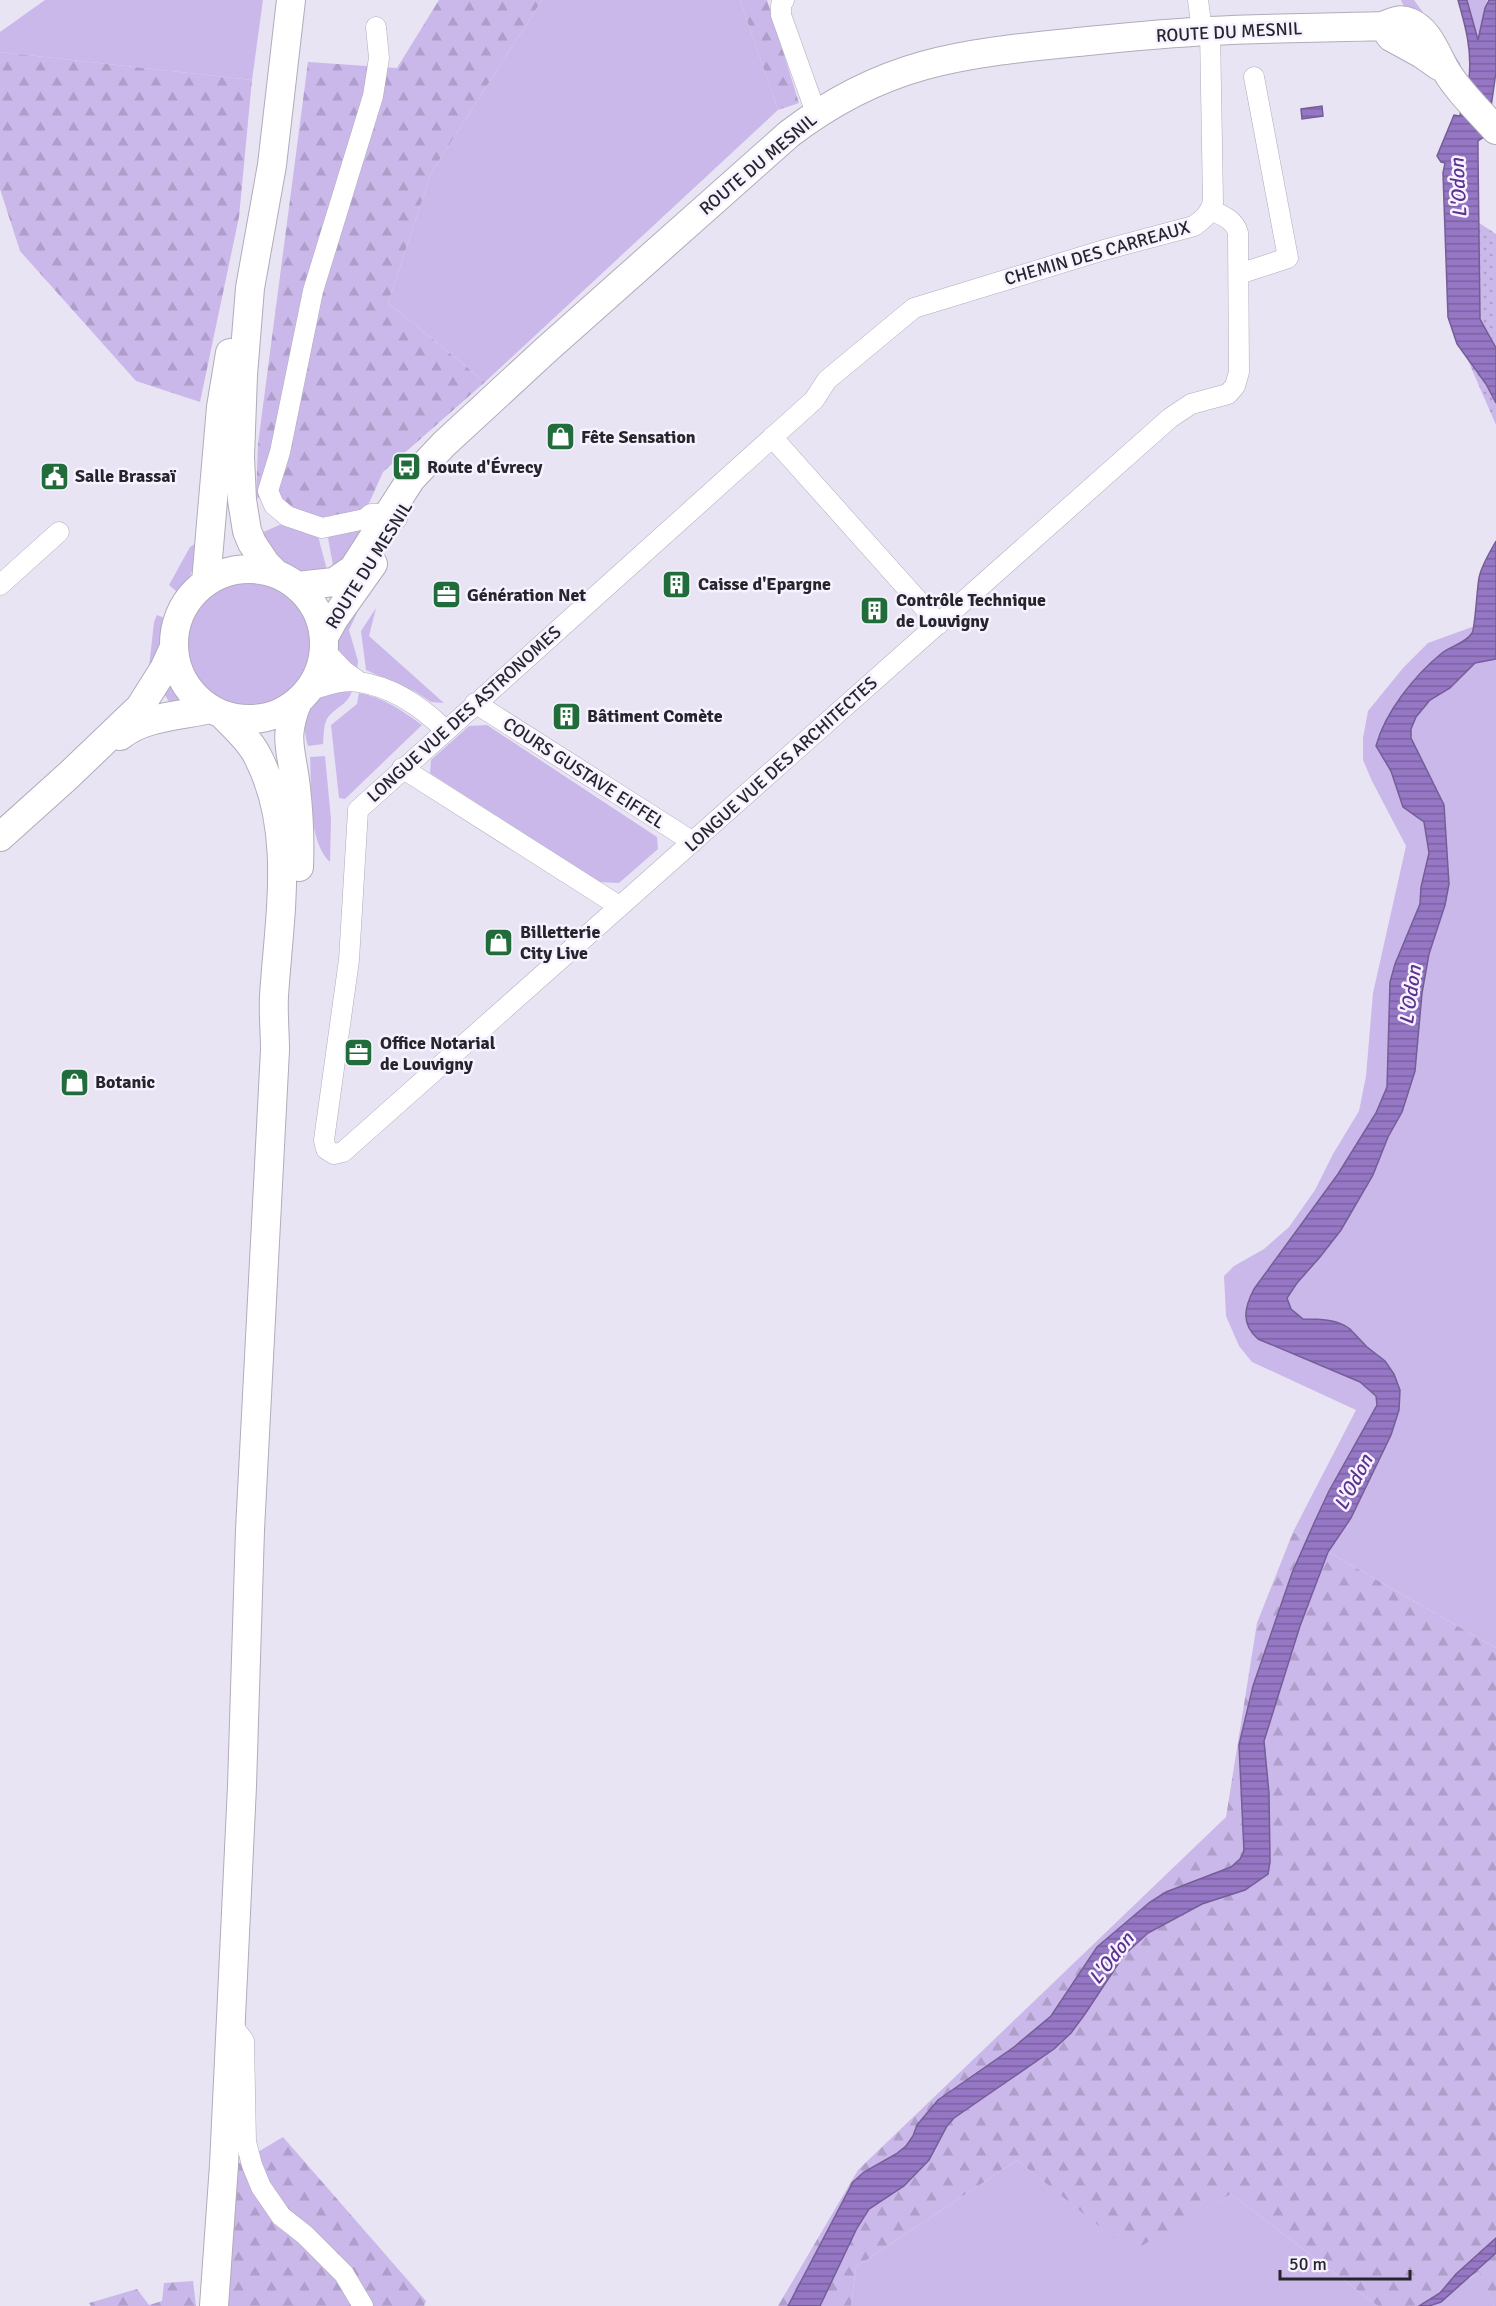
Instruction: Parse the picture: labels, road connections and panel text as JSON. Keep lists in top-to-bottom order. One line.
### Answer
{"streets":{"main road":["ROUTE DU MESNIL"],"street":["CHEMIN DES CARREAUX","LONGUE VUE DES ASTRONOMES","LONGUE VUE DES ARCHITECTES","COURS GUSTAVE EIFFEL"]},"crossings":[["ROUTE DU MESNIL","CHEMIN DES CARREAUX"],["CHEMIN DES CARREAUX","LONGUE VUE DES ASTRONOMES"],["LONGUE VUE DES ASTRONOMES","LONGUE VUE DES ARCHITECTES"],["LONGUE VUE DES ASTRONOMES","COURS GUSTAVE EIFFEL"],["LONGUE VUE DES ARCHITECTES","COURS GUSTAVE EIFFEL"]],"water":["L'Odon"],"places":{"shop":["Fête Sensation","Billetterie City Live","Botanic"],"bus stop":["Route d'Évrecy"],"public building":["Salle Brassaï"],"building":["Caisse d'Epargne","Contrôle Technique de Louvigny","Bâtiment Comète"],"office":["Génération Net","Office Notarial de Louvigny"]},"scale_bar":"50 m"}
